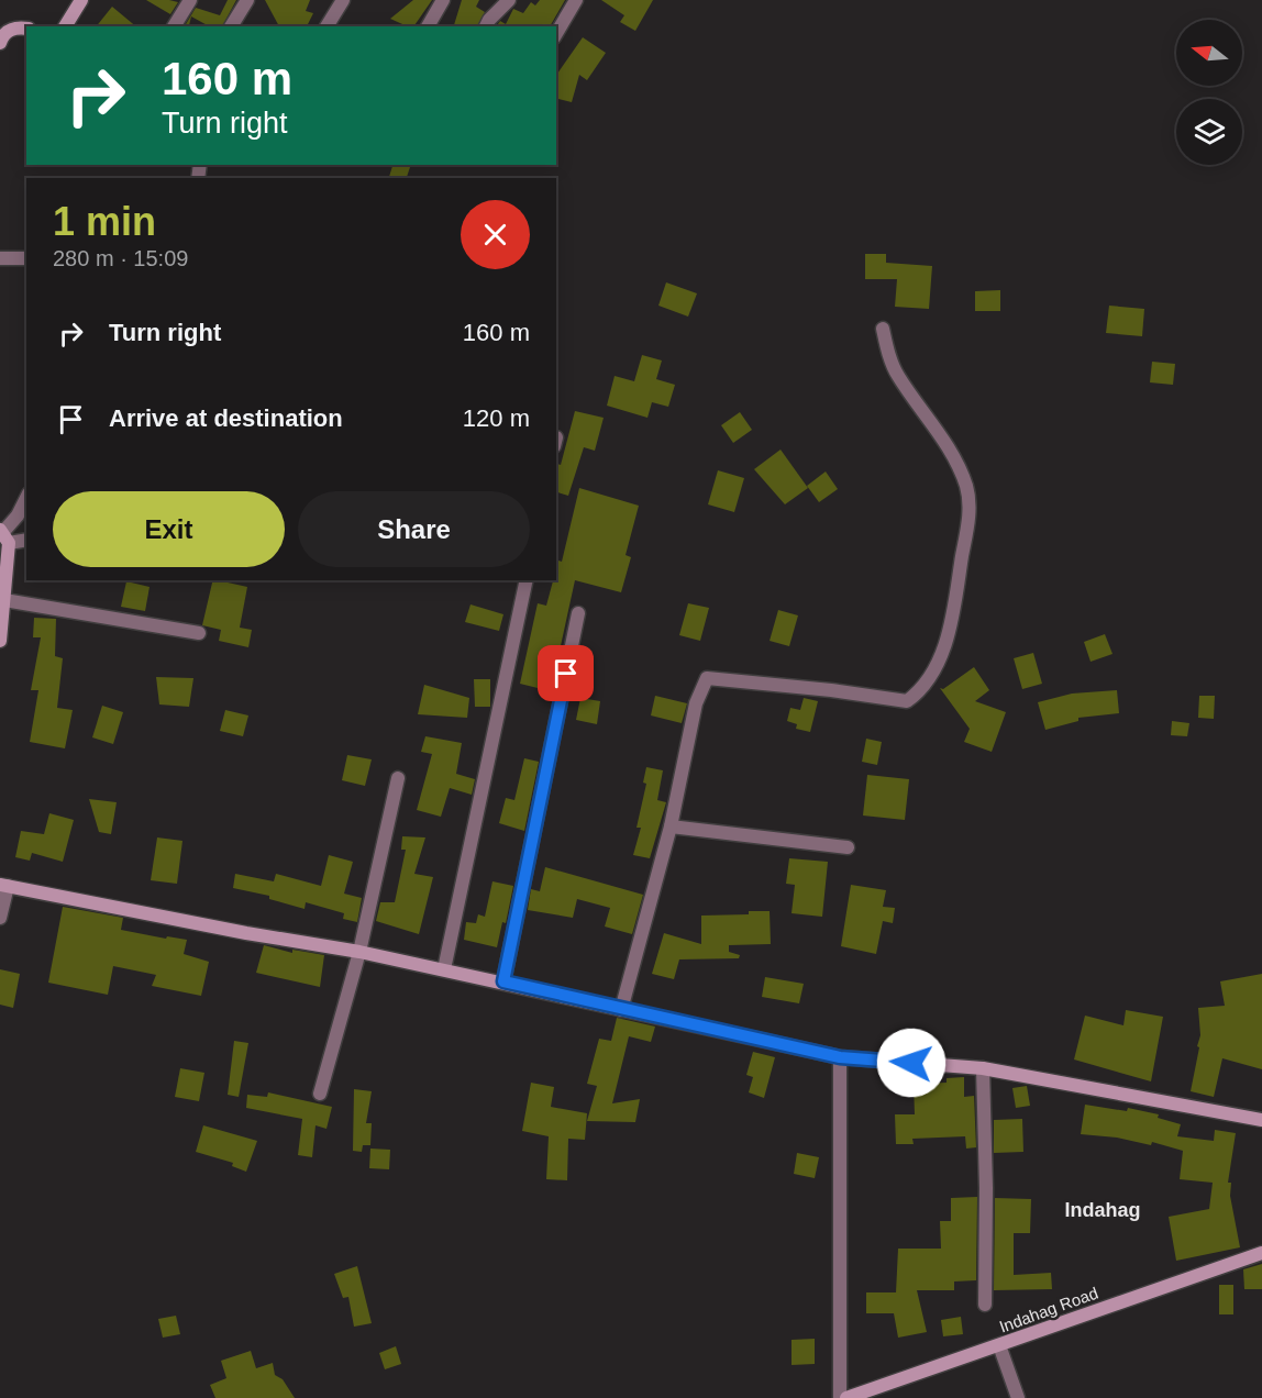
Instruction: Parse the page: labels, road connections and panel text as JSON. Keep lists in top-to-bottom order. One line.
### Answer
{"streets":{"main road":["Indahag Road"]},"districts":["Indahag"],"north":"left","page":{"turn":["160 m","Turn right"],"heading":["1 min","280 m · 15:09"],"list":[{"name":"Turn right","value":"160 m"},{"name":"Arrive at destination","value":"120 m"}],"buttons":["Exit","Share"]}}
